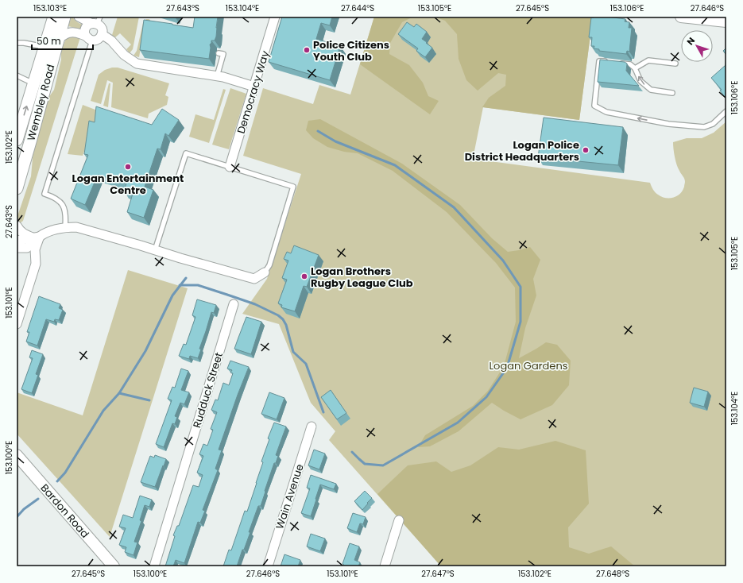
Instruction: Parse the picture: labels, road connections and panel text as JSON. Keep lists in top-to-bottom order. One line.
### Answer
{"streets":{"main road":["Wembley Road"],"street":["Democracy Way","Rudduck Street","Wain Avenue","Bardon Road"]},"parks":["Logan Gardens"],"places":["Police Citizens Youth Club","Logan Police District Headquarters","Logan Entertainment Centre","Logan Brothers Rugby League Club"],"scale_bar":"50 m","north":"top left","coordinates":["153.103°E","27.643°S","153.104°E","27.644°S","153.105°E","27.645°S","153.106°E","27.646°S","153.102°E","153.101°E","153.100°E","27.647°S","27.648°S"]}
